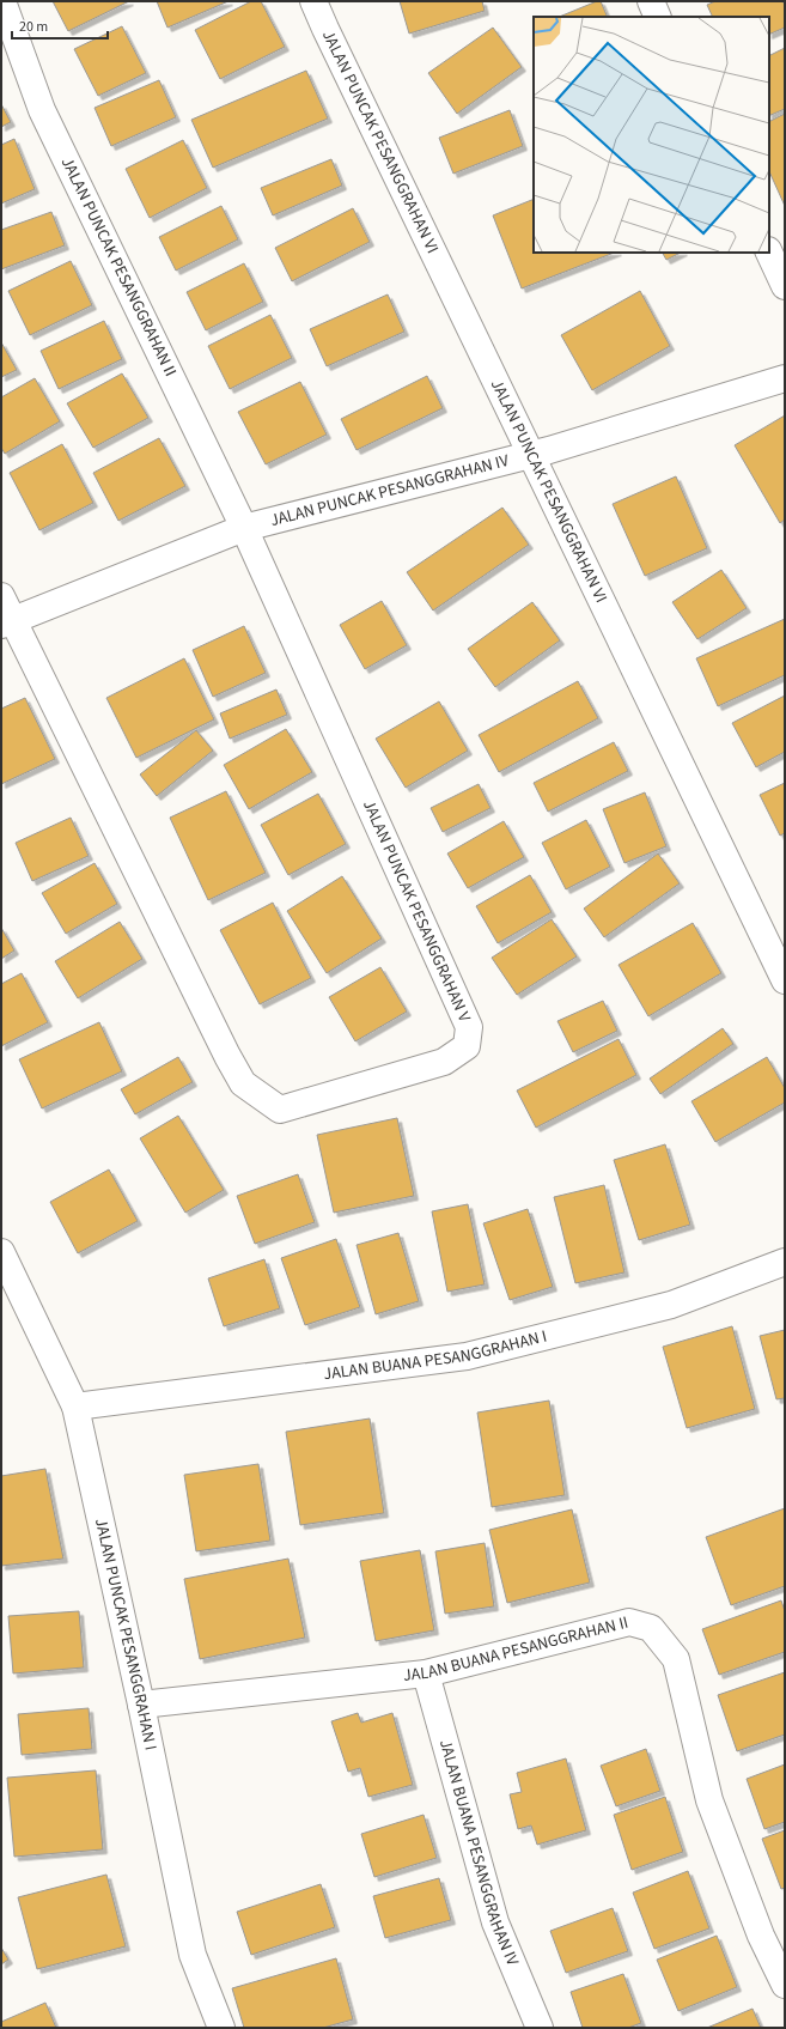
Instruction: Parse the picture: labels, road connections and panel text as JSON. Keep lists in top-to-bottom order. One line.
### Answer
{"streets":{"street":["JALAN PUNCAK PESANGGRAHAN VI","JALAN PUNCAK PESANGGRAHAN II","JALAN PUNCAK PESANGGRAHAN IV","JALAN PUNCAK PESANGGRAHAN V","JALAN BUANA PESANGGRAHAN I","JALAN PUNCAK PESANGGRAHAN I","JALAN BUANA PESANGGRAHAN II","JALAN BUANA PESANGGRAHAN IV"]},"crossings":[["JALAN PUNCAK PESANGGRAHAN VI","JALAN PUNCAK PESANGGRAHAN IV"],["JALAN PUNCAK PESANGGRAHAN II","JALAN PUNCAK PESANGGRAHAN IV"],["JALAN PUNCAK PESANGGRAHAN II","JALAN PUNCAK PESANGGRAHAN V"],["JALAN PUNCAK PESANGGRAHAN IV","JALAN PUNCAK PESANGGRAHAN V"],["JALAN BUANA PESANGGRAHAN I","JALAN PUNCAK PESANGGRAHAN I"],["JALAN PUNCAK PESANGGRAHAN I","JALAN BUANA PESANGGRAHAN II"],["JALAN BUANA PESANGGRAHAN II","JALAN BUANA PESANGGRAHAN IV"]],"scale_bar":"20 m"}
